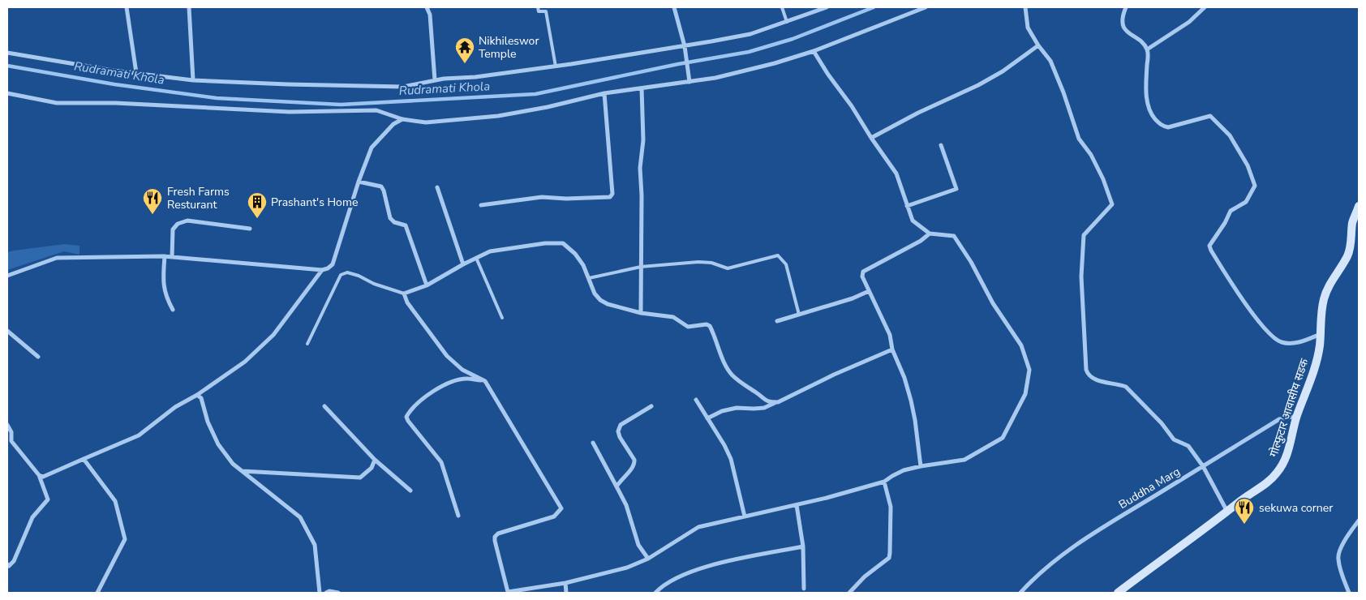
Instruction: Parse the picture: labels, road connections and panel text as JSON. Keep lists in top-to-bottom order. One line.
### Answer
{"streets":{"main road":["गोल्फुटार आवासीय सडक"],"street":["Buddha Marg"]},"crossings":[["गोल्फुटार आवासीय सडक","Buddha Marg"]],"water":["Rudramati Khola"],"places":{"temple":["Nikhileswor Temple"],"restaurant":["Fresh Farms Resturant","sekuwa corner"],"building":["Prashant's Home"]}}
